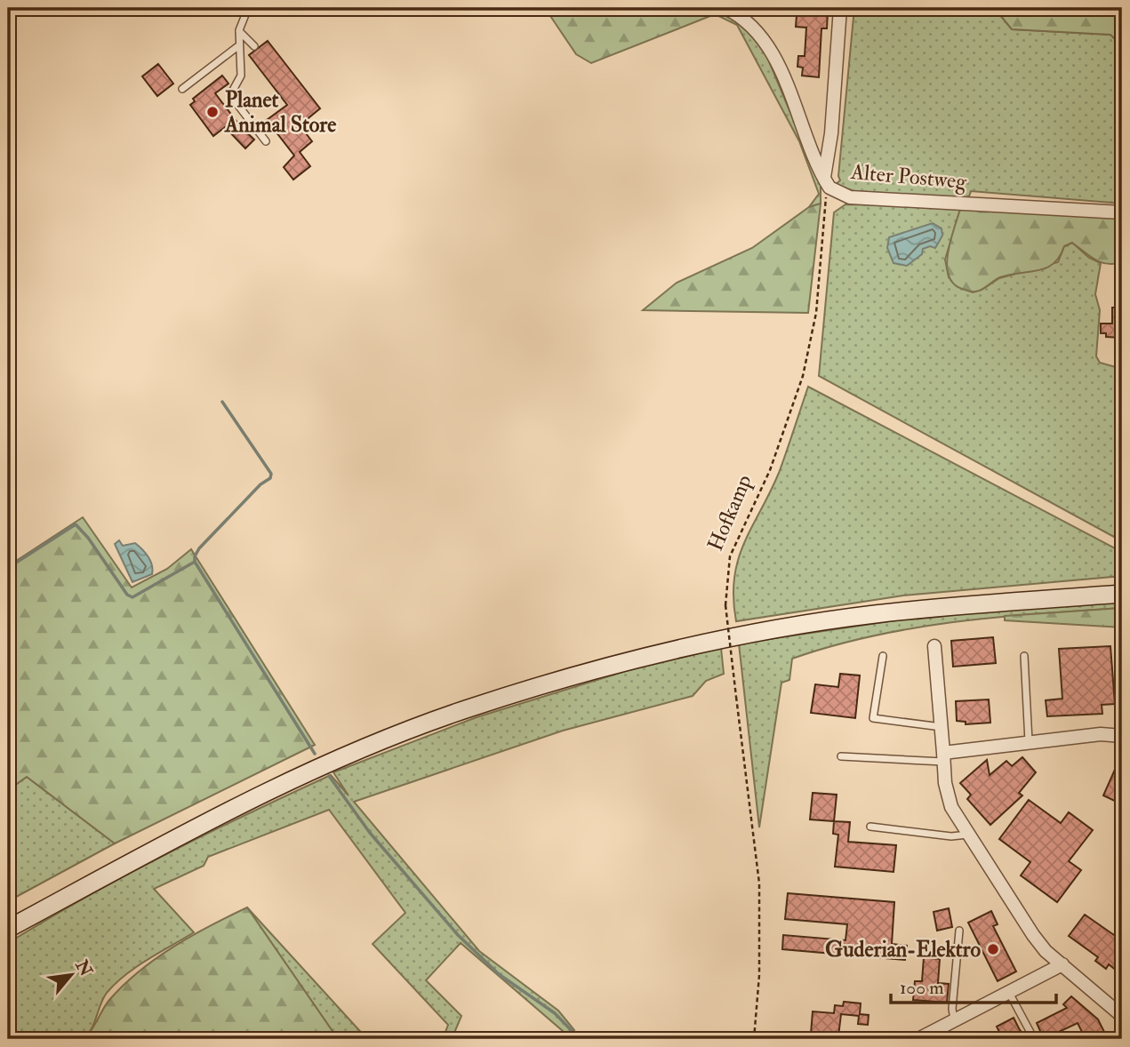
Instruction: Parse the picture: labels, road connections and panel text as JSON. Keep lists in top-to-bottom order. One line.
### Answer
{"streets":{"street":["Alter Postweg"],"path":["Hofkamp"]},"crossings":[["Alter Postweg","Hofkamp"]],"places":["Planet Animal Store","Guderian-Elektro"],"scale_bar":"100 m","north":"top right"}
